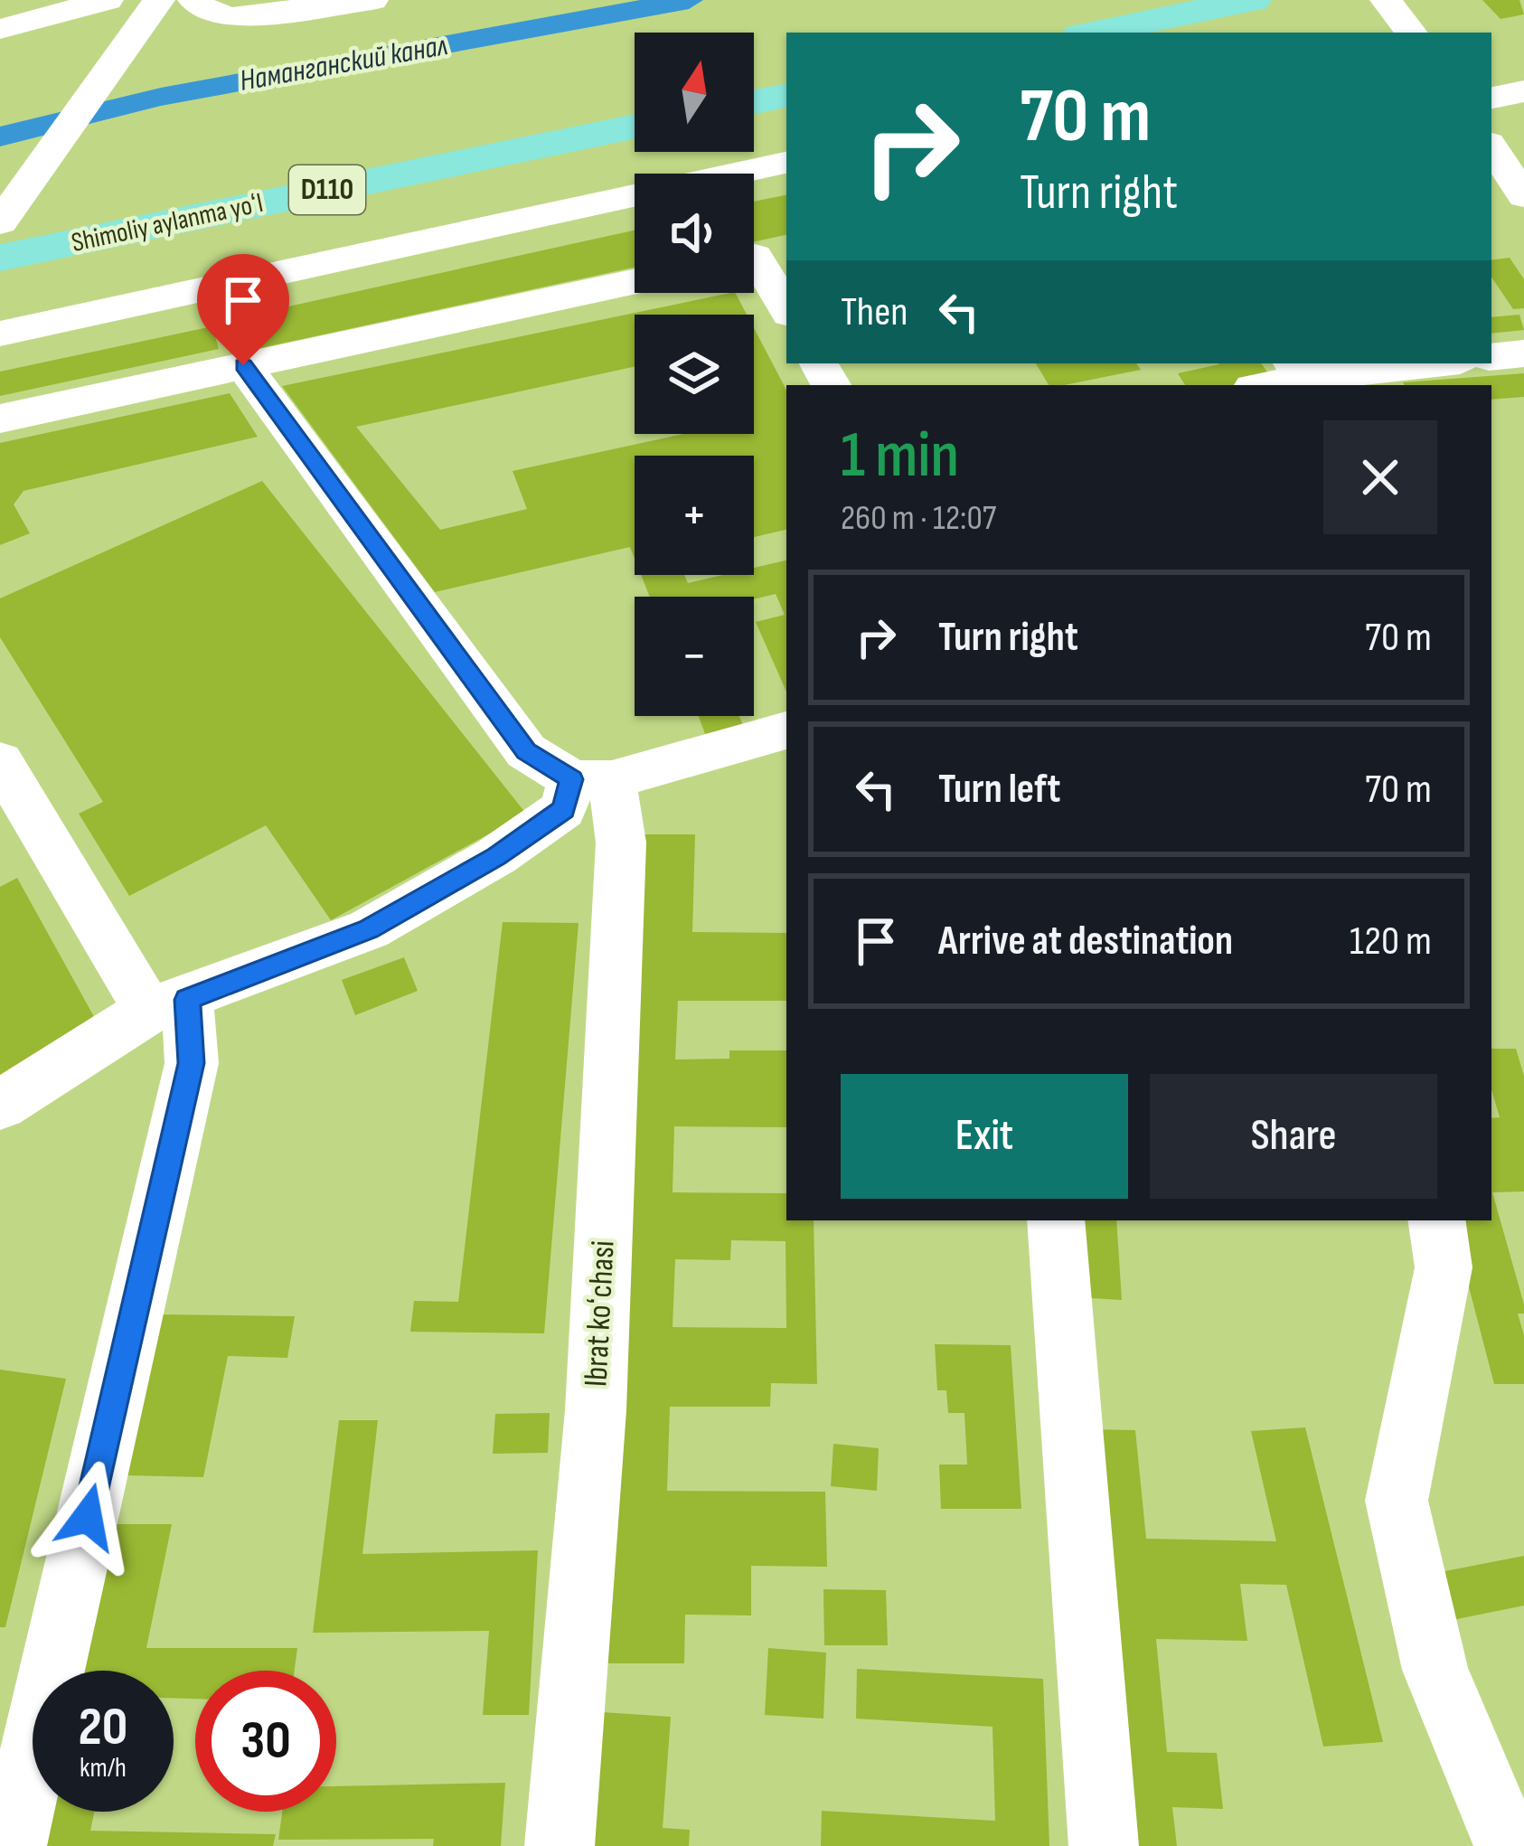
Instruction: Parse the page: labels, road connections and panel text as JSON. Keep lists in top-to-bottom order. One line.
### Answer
{"streets":{"main road":["D110","Shimoliy aylanma yoʻl"],"street":["Ibrat koʻchasi"]},"water":["Наманганский канал"],"north":"top","page":{"map_buttons":["+","−"],"turn":["70 m","Turn right"],"then":"Then","heading":["1 min","260 m · 12:07"],"list":[{"name":"Turn right","value":"70 m"},{"name":"Turn left","value":"70 m"},{"name":"Arrive at destination","value":"120 m"}],"buttons":["Exit","Share"],"speed":"20 km/h","limit":"30"}}
